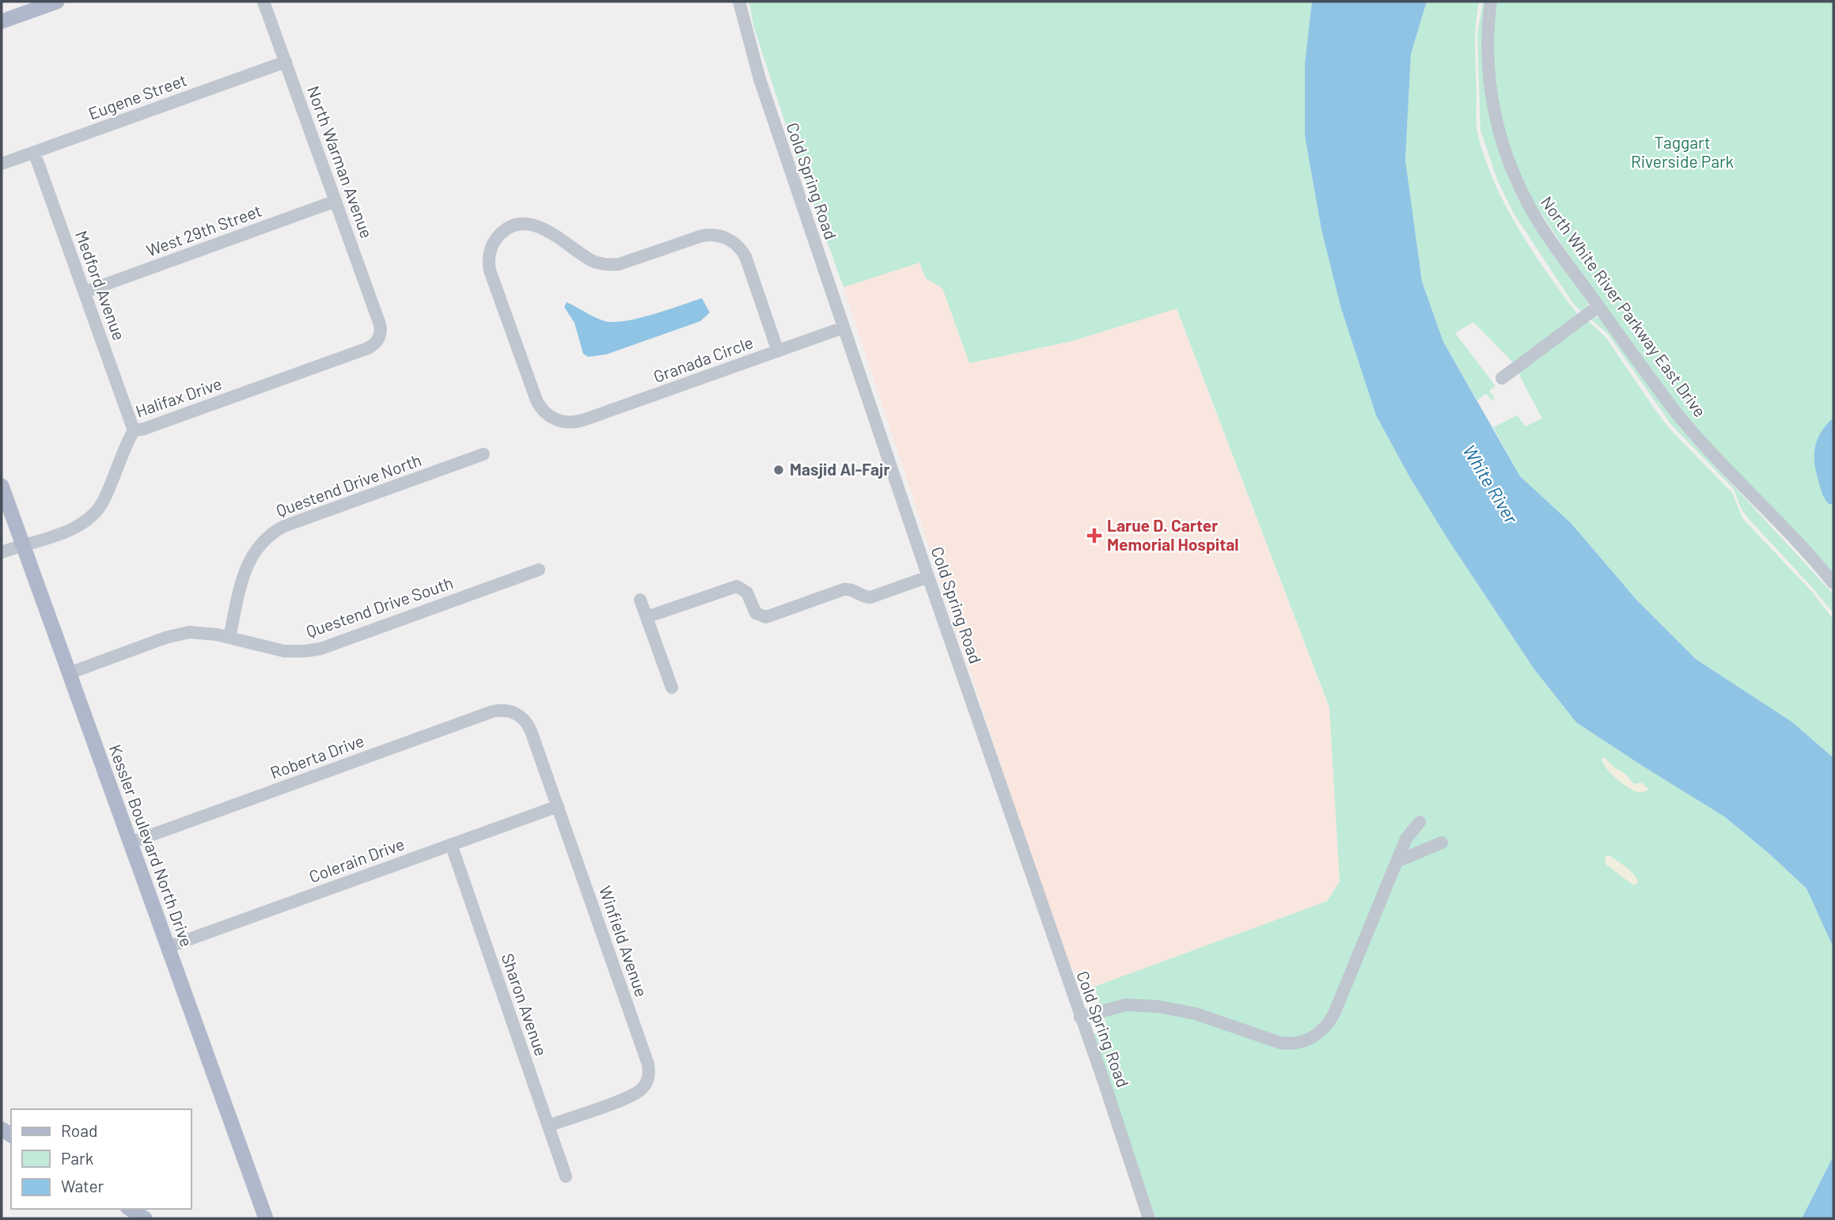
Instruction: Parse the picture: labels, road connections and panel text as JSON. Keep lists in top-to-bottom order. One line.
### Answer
{"streets":{"main road":["Kessler Boulevard North Drive"],"street":["Eugene Street","North Warman Avenue","Cold Spring Road","West 29th Street","Medford Avenue","North White River Parkway East Drive","Granada Circle","Halifax Drive","Questend Drive North","Questend Drive South","Roberta Drive","Colerain Drive","Winfield Avenue","Sharon Avenue"]},"crossings":[["Eugene Street","North Warman Avenue"],["Eugene Street","Medford Avenue"],["North Warman Avenue","West 29th Street"],["North Warman Avenue","Halifax Drive"],["Cold Spring Road","Granada Circle"],["West 29th Street","Medford Avenue"],["Medford Avenue","Halifax Drive"],["Halifax Drive","Kessler Boulevard North Drive"],["Questend Drive North","Questend Drive South"],["Questend Drive South","Kessler Boulevard North Drive"],["Roberta Drive","Kessler Boulevard North Drive"],["Roberta Drive","Winfield Avenue"],["Kessler Boulevard North Drive","Colerain Drive"],["Colerain Drive","Winfield Avenue"],["Colerain Drive","Sharon Avenue"],["Winfield Avenue","Sharon Avenue"]],"water":["White River"],"parks":["Taggart Riverside Park"],"places":{"other":["Masjid Al-Fajr"],"health":["Larue D. Carter Memorial Hospital"]},"legend":["Road","Park","Water"]}
